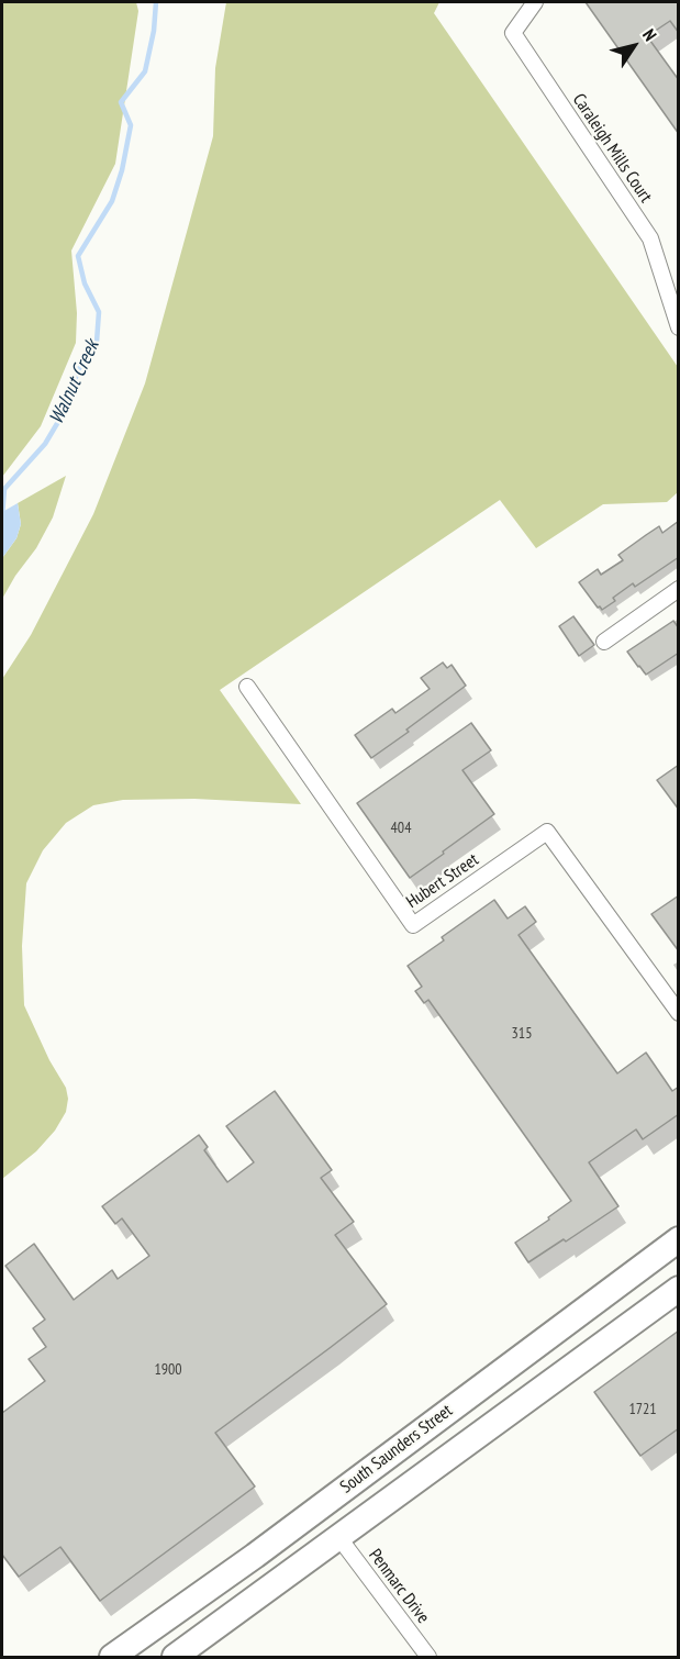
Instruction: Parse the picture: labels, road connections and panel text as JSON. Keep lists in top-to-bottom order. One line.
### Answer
{"streets":{"main road":["South Saunders Street"],"street":["Caraleigh Mills Court","Hubert Street","Penmarc Drive"]},"crossings":[["South Saunders Street","Penmarc Drive"]],"water":["Walnut Creek"],"house_numbers":["404","315","1900","1721"],"north":"top right"}
